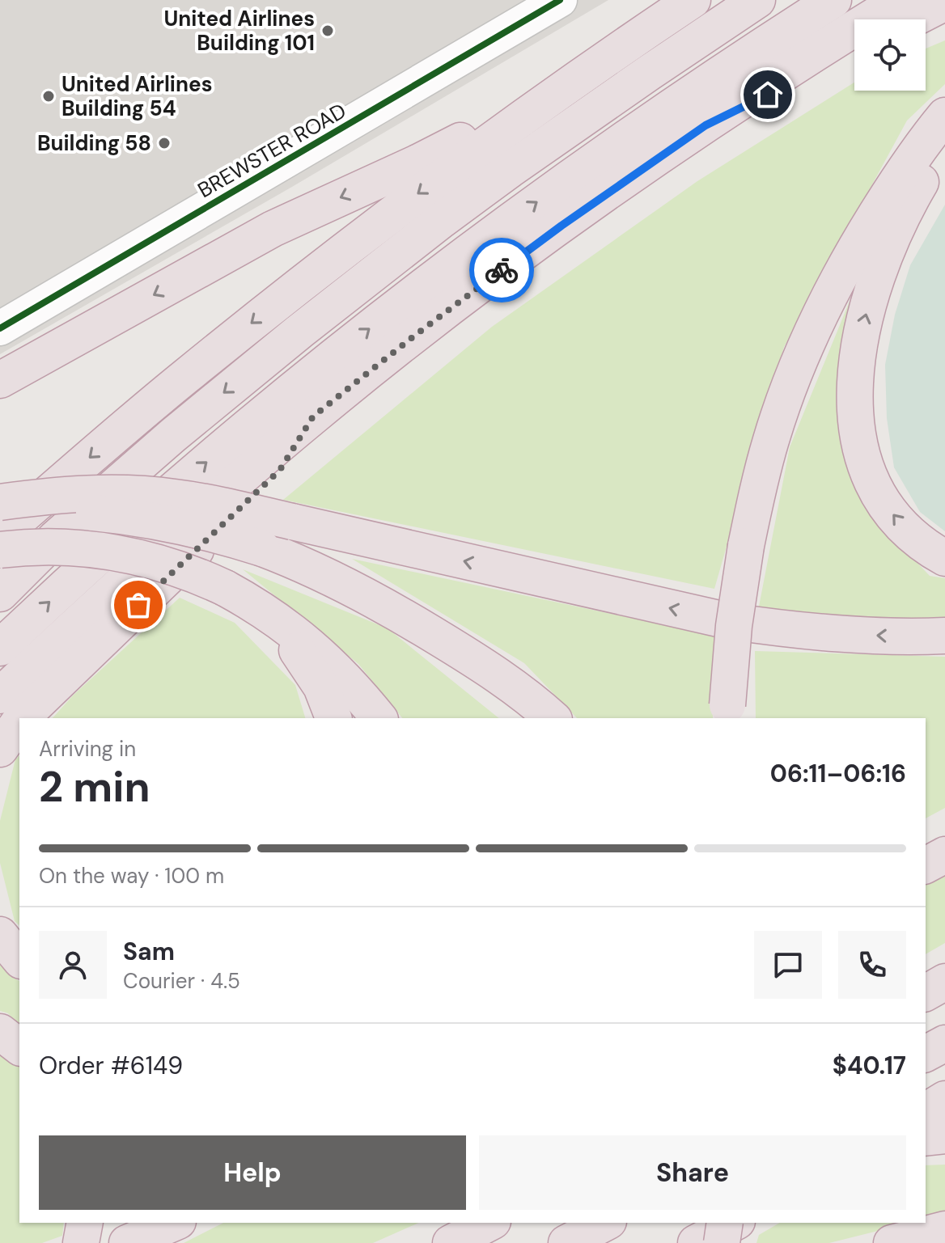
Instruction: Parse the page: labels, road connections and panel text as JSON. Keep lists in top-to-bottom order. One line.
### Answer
{"streets":{"street":["BREWSTER ROAD"]},"places":["United Airlines Building 101","United Airlines Building 54","Building 58"],"page":{"heading":["2 min","Arriving in","06:11–06:16"],"panel":["Sam","Courier · 4.5","Order #6149","$40.17"],"bar":"On the way · 100 m","buttons":["Help","Share"]}}
